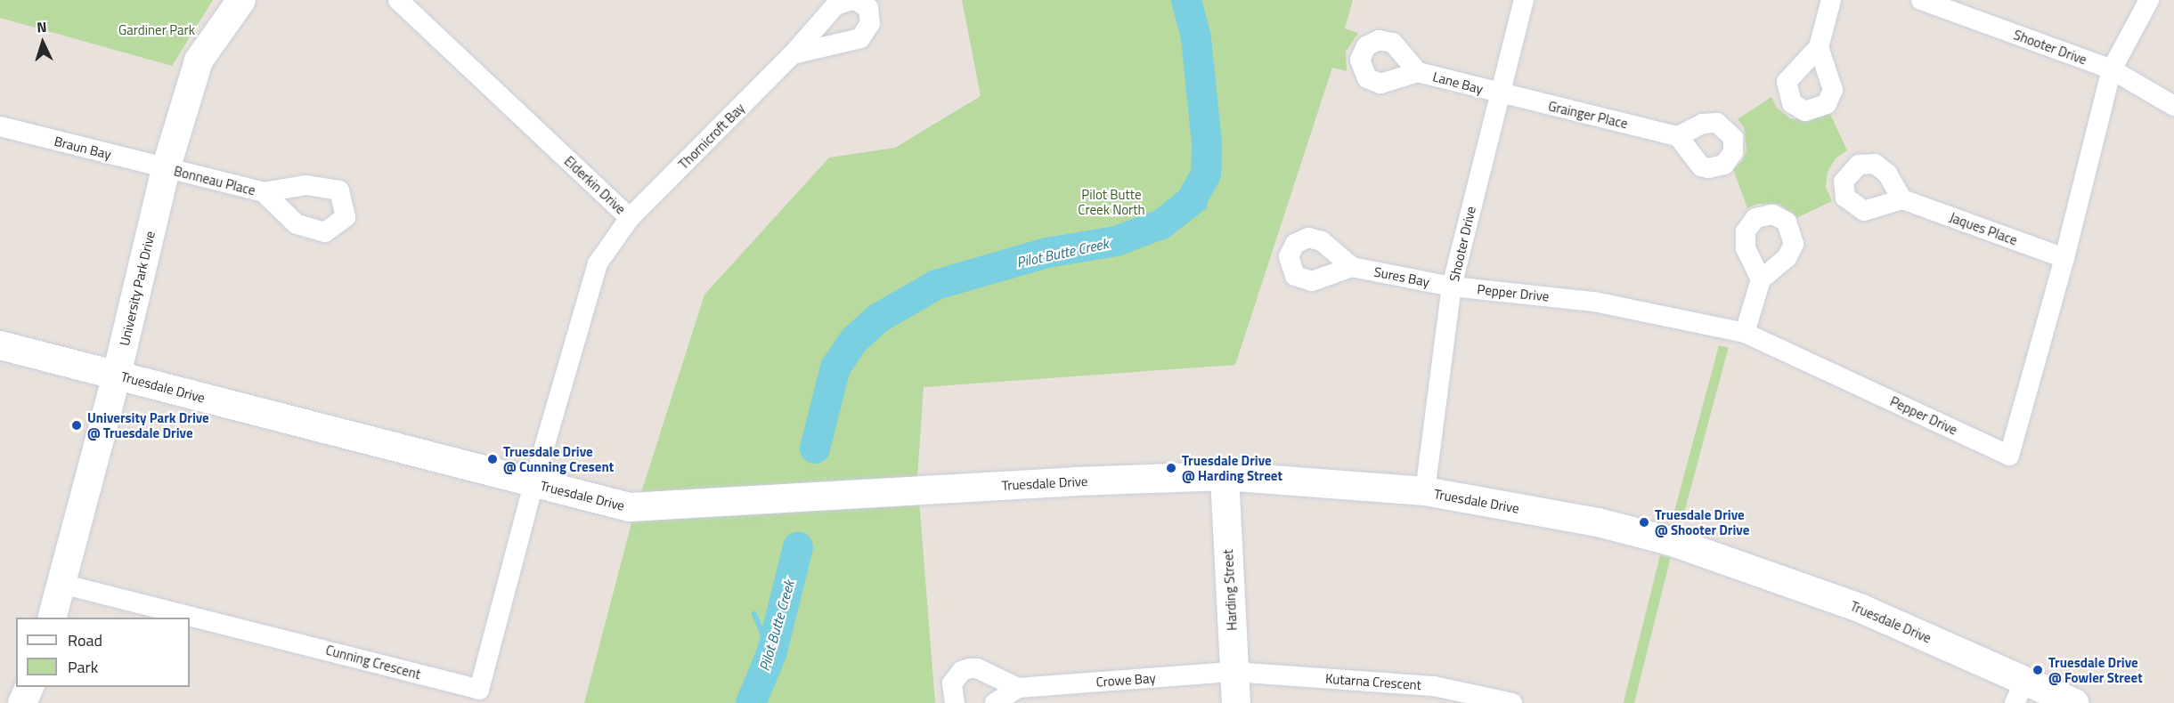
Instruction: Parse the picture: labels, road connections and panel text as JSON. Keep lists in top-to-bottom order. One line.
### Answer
{"streets":{"street":["Shooter Drive","Lane Bay","Grainger Place","Thornicroft Bay","Braun Bay","Bonneau Place","Elderkin Drive","Jaques Place","Sures Bay","University Park Drive","Pepper Drive","Truesdale Drive","Harding Street","Cunning Crescent","Crowe Bay","Kutarna Crescent"]},"crossings":[["Shooter Drive","Lane Bay"],["Shooter Drive","Grainger Place"],["Shooter Drive","Sures Bay"],["Shooter Drive","Pepper Drive"],["Shooter Drive","Truesdale Drive"],["Lane Bay","Grainger Place"],["Thornicroft Bay","Elderkin Drive"],["Braun Bay","Bonneau Place"],["Braun Bay","University Park Drive"],["Bonneau Place","University Park Drive"],["Elderkin Drive","Truesdale Drive"],["Elderkin Drive","Cunning Crescent"],["Jaques Place","Pepper Drive"],["Sures Bay","Pepper Drive"],["University Park Drive","Truesdale Drive"],["University Park Drive","Cunning Crescent"],["Truesdale Drive","Harding Street"],["Truesdale Drive","Cunning Crescent"],["Harding Street","Crowe Bay"],["Harding Street","Kutarna Crescent"],["Crowe Bay","Kutarna Crescent"]],"water":["Pilot Butte Creek"],"parks":["Gardiner Park","Pilot Butte Creek North"],"places":["University Park Drive @ Truesdale Drive","Truesdale Drive @ Cunning Cresent","Truesdale Drive @ Harding Street","Truesdale Drive @ Shooter Drive","Truesdale Drive @ Fowler Street"],"legend":["Road","Park"],"north":"top"}
